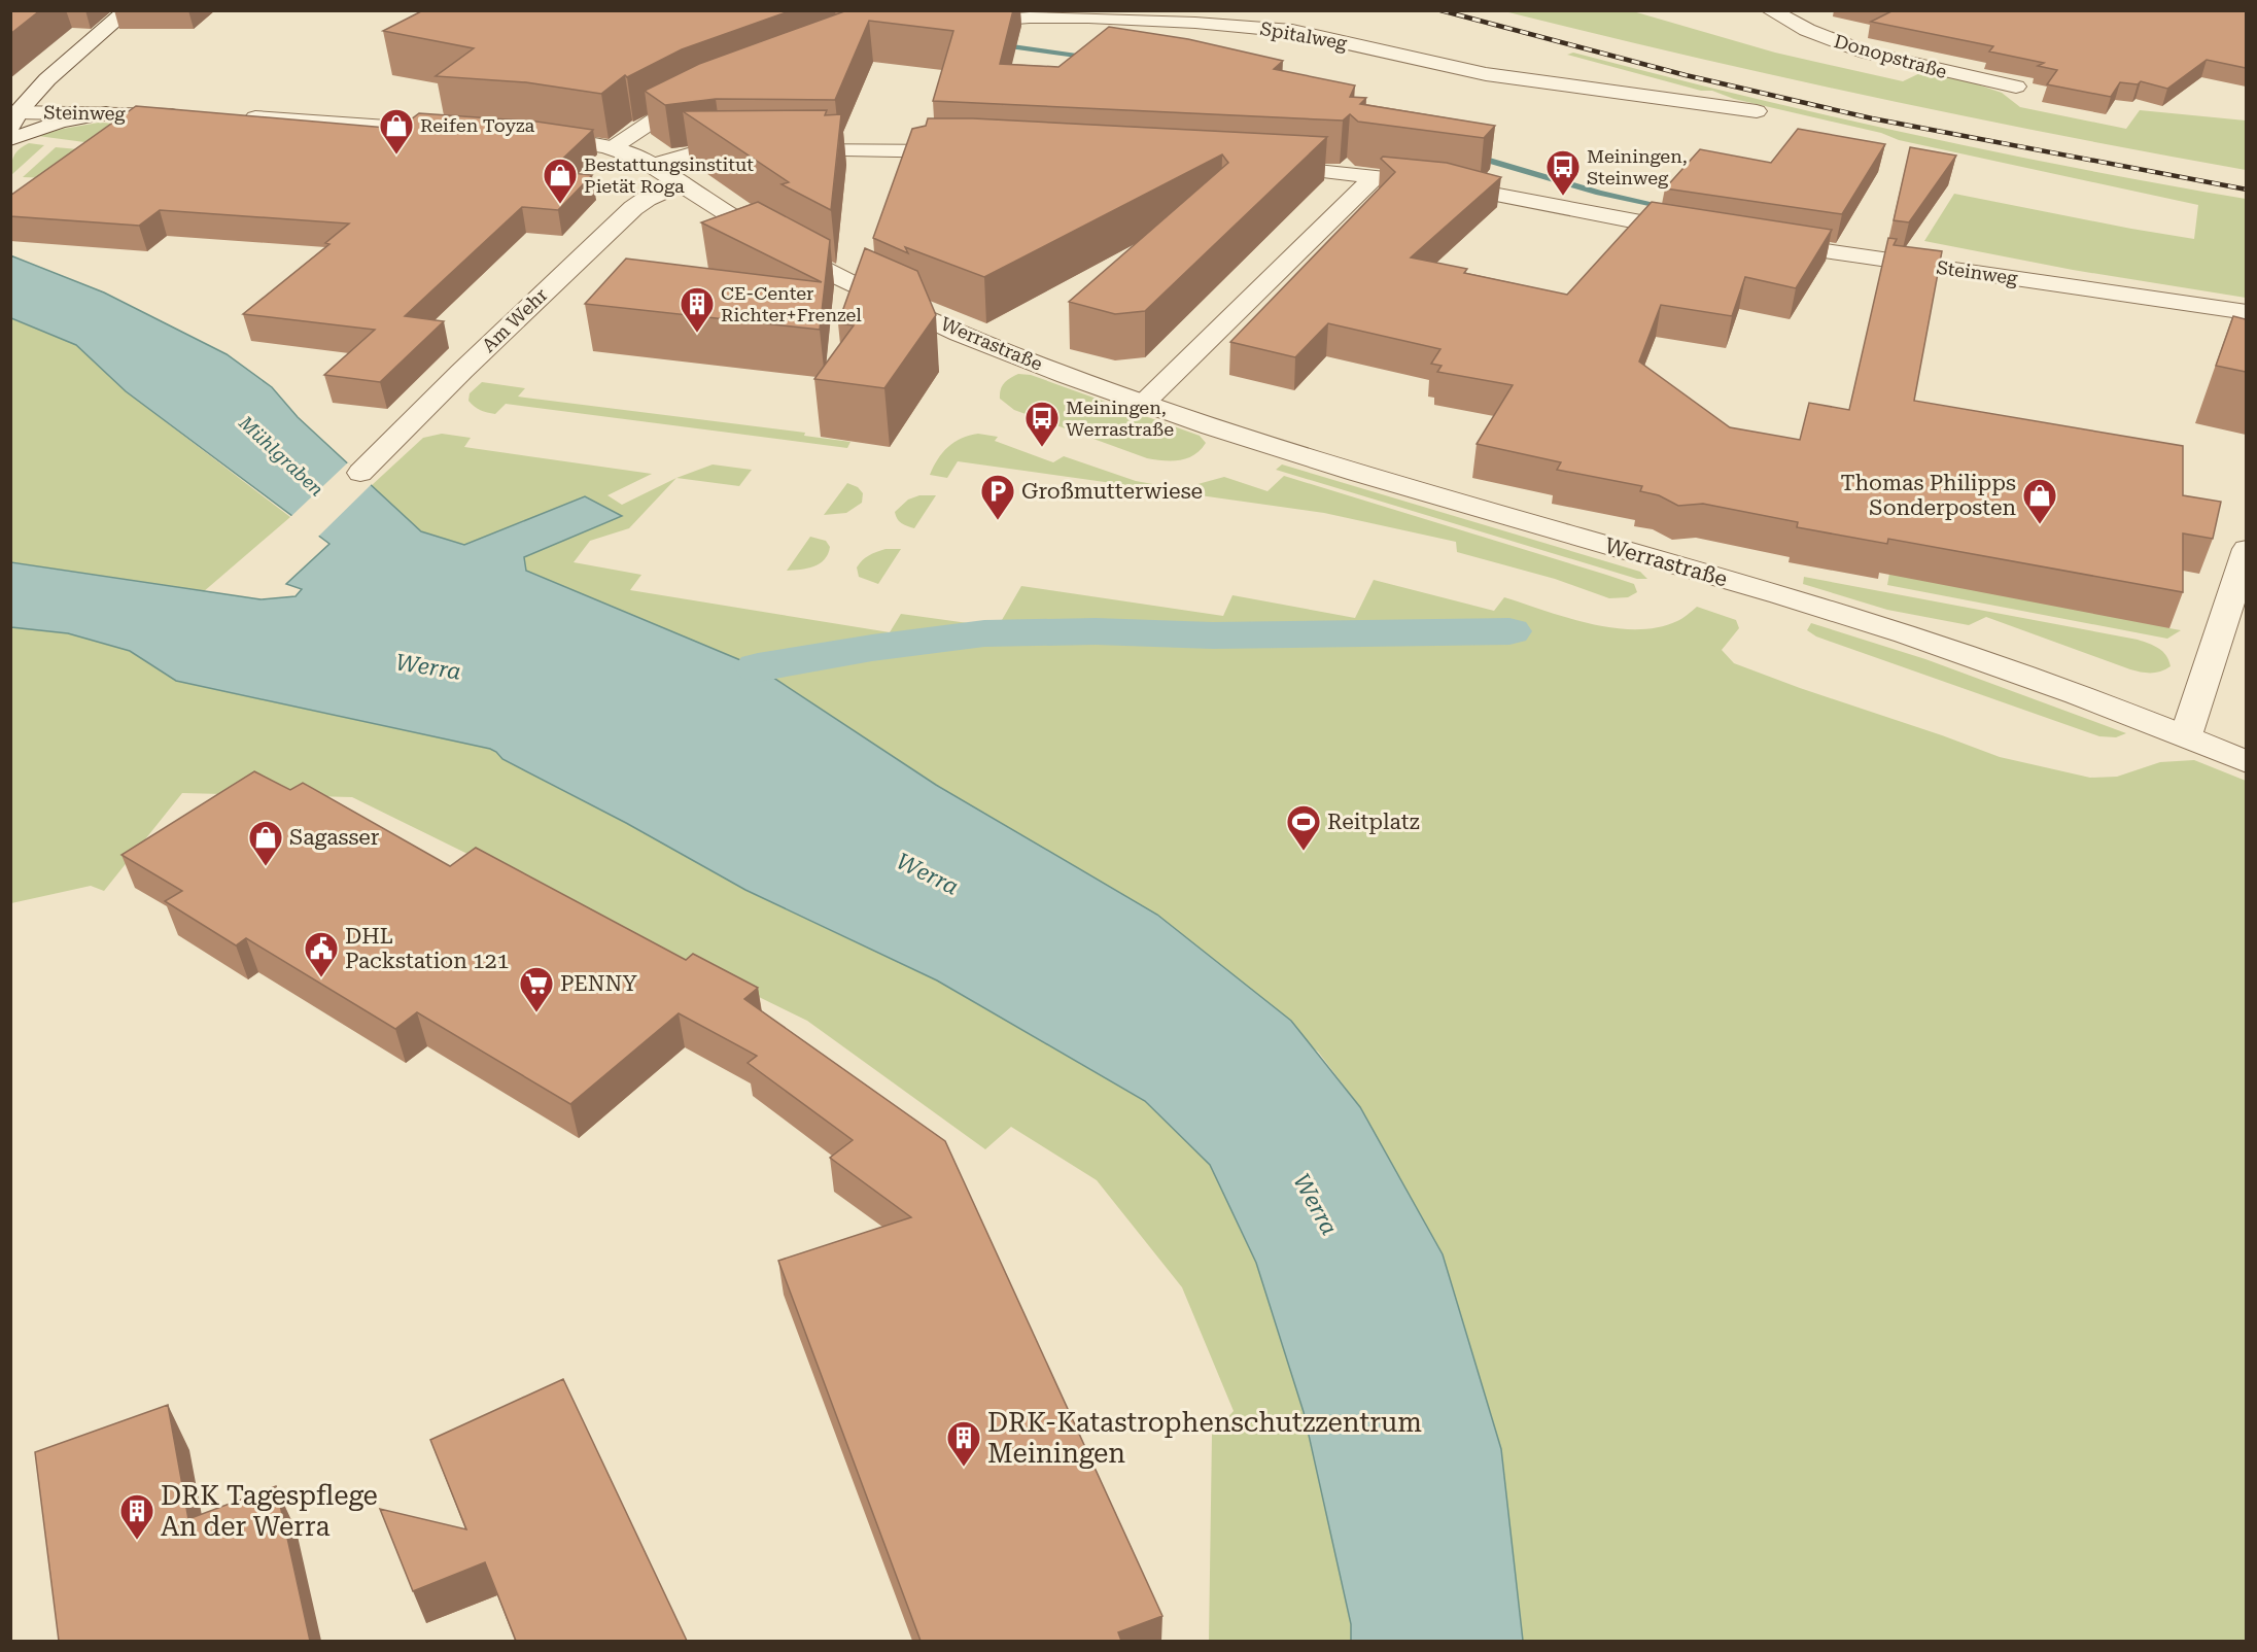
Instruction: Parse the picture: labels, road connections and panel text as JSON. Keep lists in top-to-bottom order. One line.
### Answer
{"streets":{"street":["Spitalweg","Donopstraße","Steinweg","Am Wehr","Werrastraße"]},"crossings":[["Am Wehr","Werrastraße"]],"water":["Mühlgraben","Werra"],"places":{"shop":["Reifen Toyza","Bestattungsinstitut Pietät Roga","Thomas Philipps Sonderposten","Sagasser"],"bus stop":["Meiningen, Steinweg","Meiningen, Werrastraße"],"building":["CE-Center Richter+Frenzel","DRK-Katastrophenschutzzentrum Meiningen","DRK Tagespflege An der Werra"],"parking":["Großmutterwiese"],"sports":["Reitplatz"],"public building":["DHL Packstation 121"],"supermarket":["PENNY"]}}
